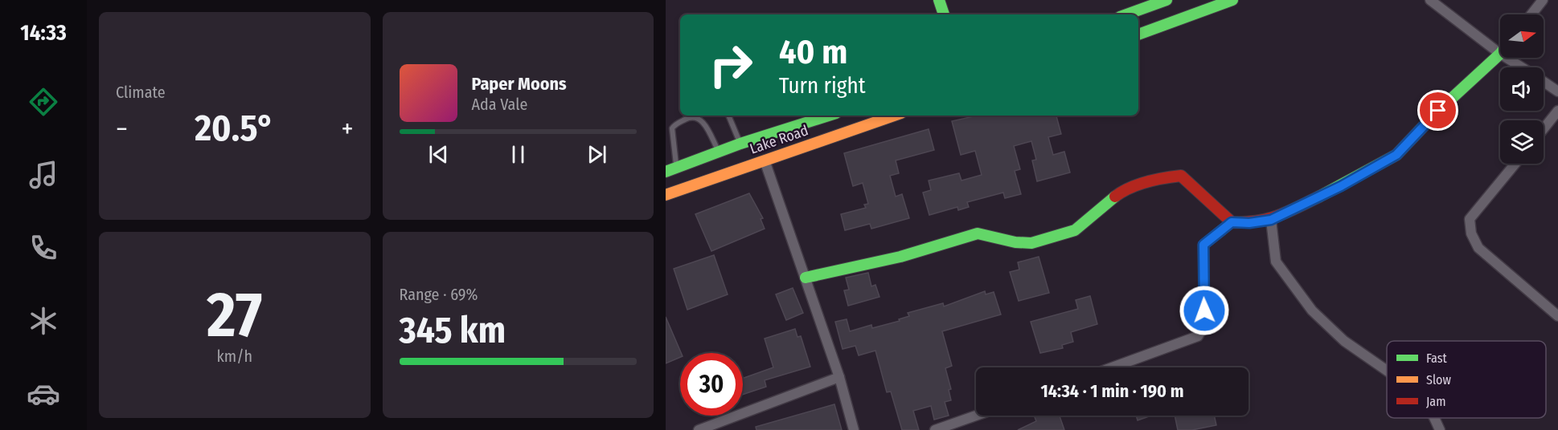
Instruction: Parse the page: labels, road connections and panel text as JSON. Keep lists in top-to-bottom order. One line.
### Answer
{"streets":{"street":["Lake Road"]},"legend":["Fast","Slow","Jam"],"north":"right","page":{"tabs":"14:33","tile":["Climate",["27","km/h"],["Range · 69%","345 km"]],"turn":["40 m","Turn right"],"song":["Paper Moons","Ada Vale"],"heat":["−","20.5°","+"],"limit":"30","trip":"14:34 · 1 min · 190 m"}}
